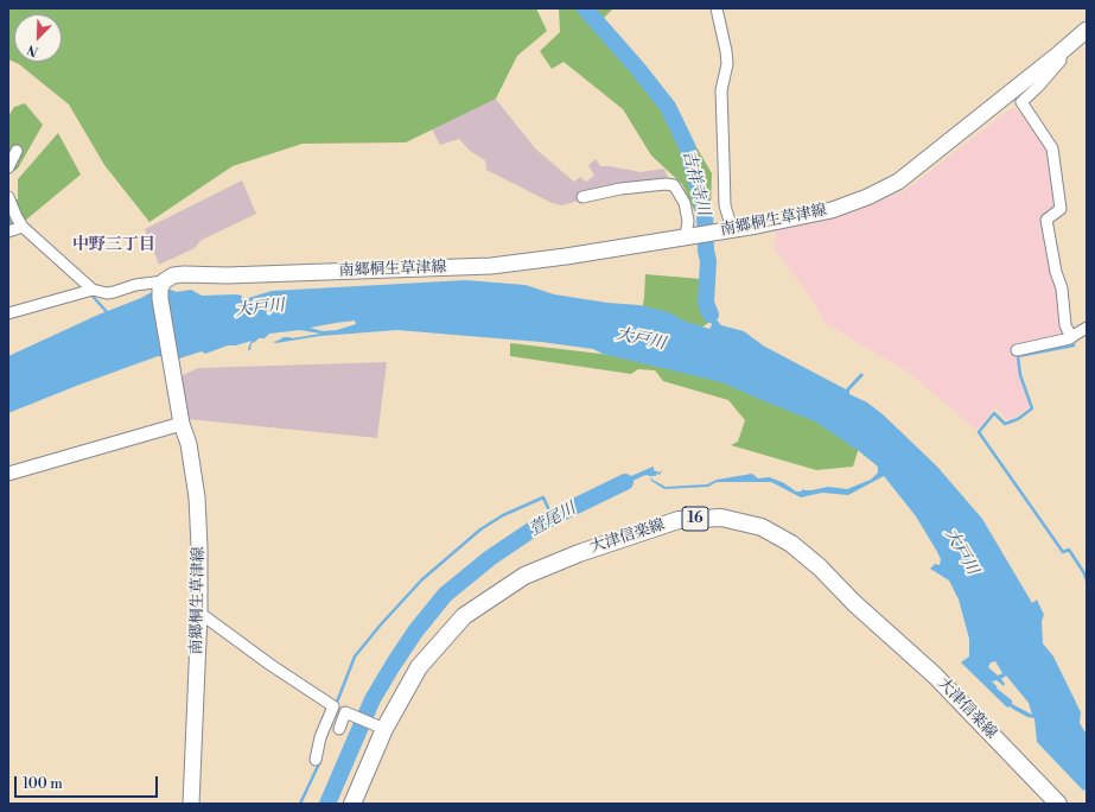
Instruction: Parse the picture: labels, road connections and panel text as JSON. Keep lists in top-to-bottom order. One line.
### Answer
{"streets":{"main road":["南郷桐生草津線","16","大津信楽線"]},"districts":["中野三丁目"],"water":["吉祥寺川","大戸川","萱尾川"],"scale_bar":"100 m","north":"bottom left"}
